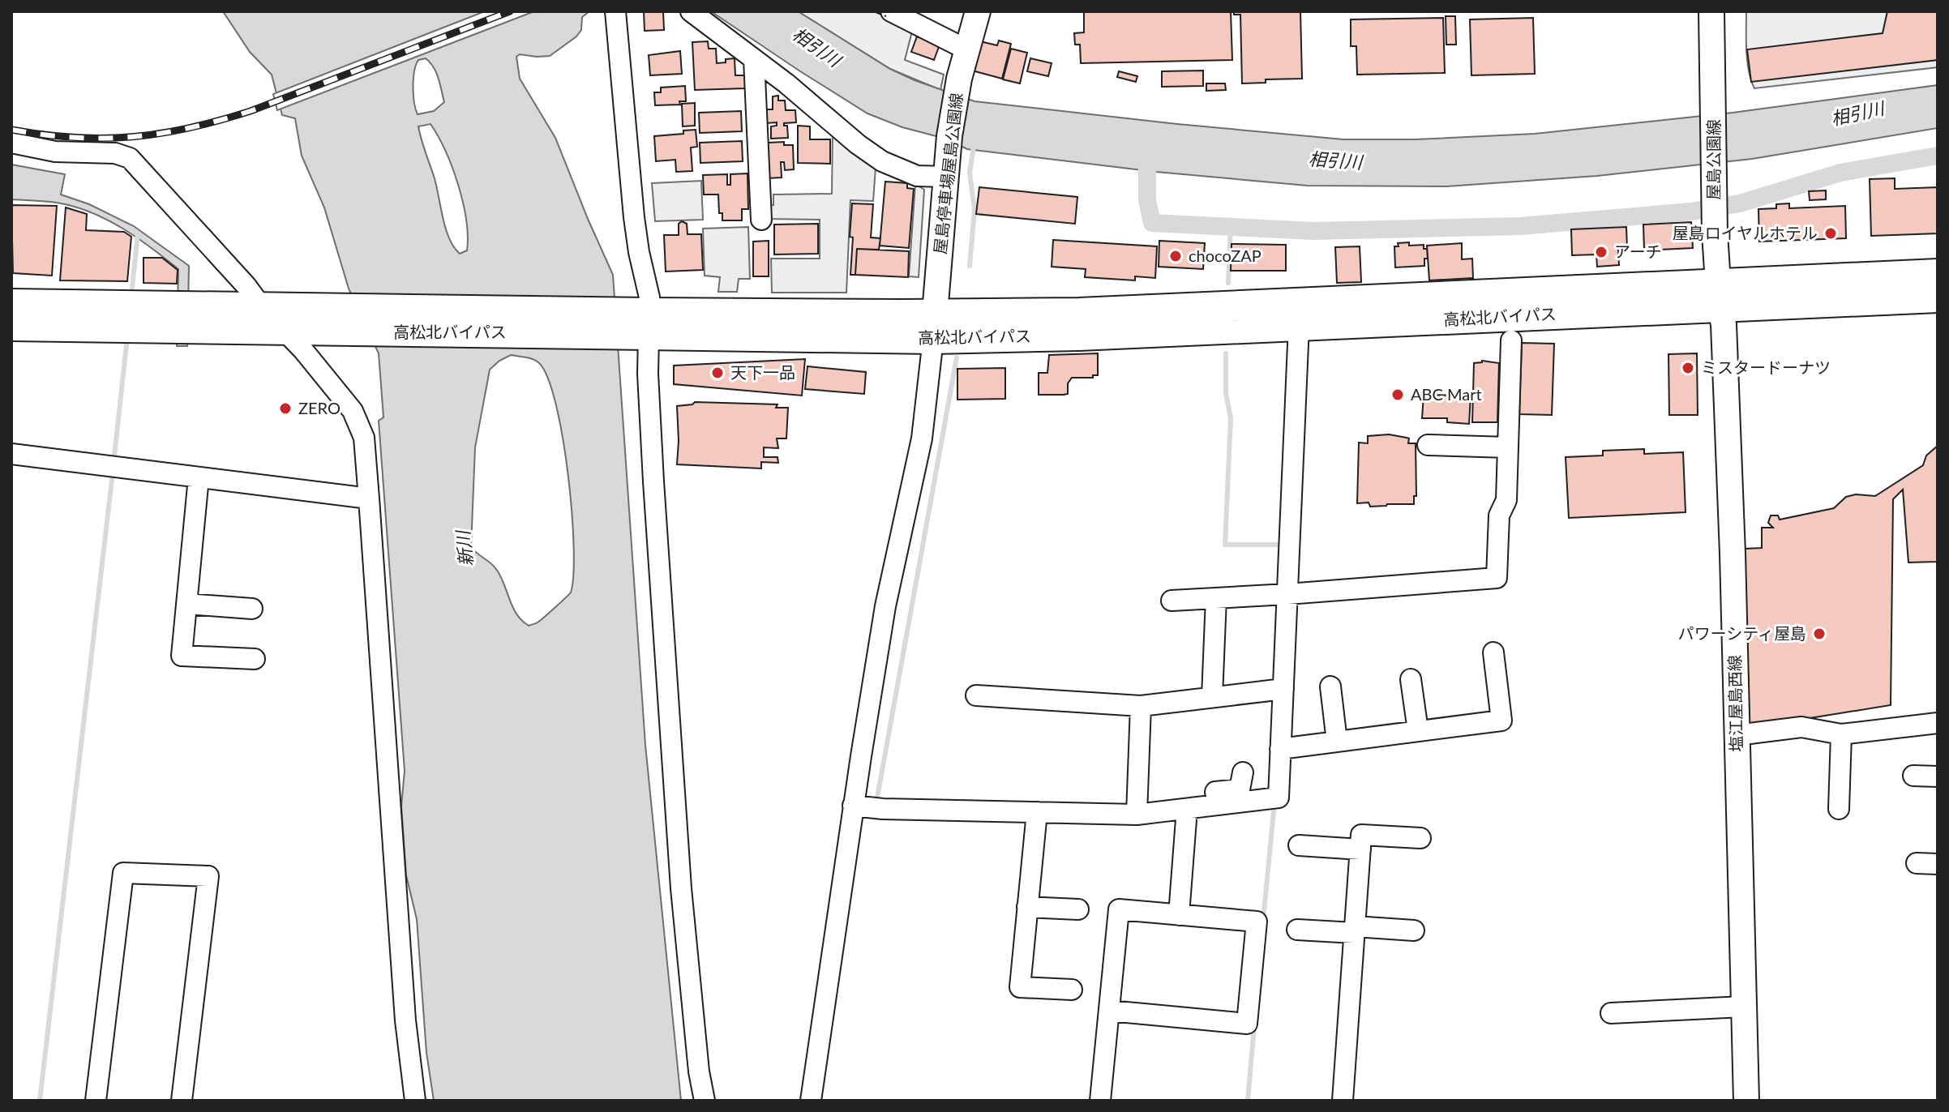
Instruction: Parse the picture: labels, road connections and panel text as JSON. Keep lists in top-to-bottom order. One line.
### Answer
{"streets":{"highway":["高松北バイパス"],"main road":["屋島公園線","屋島停車場屋島公園線","塩江屋島西線"]},"crossings":[["屋島公園線","高松北バイパス"],["屋島公園線","塩江屋島西線"],["屋島停車場屋島公園線","高松北バイパス"],["高松北バイパス","塩江屋島西線"]],"water":["相引川","新川"],"places":["屋島ロイヤルホテル","アーチ","chocoZAP","ミスタードーナツ","天下一品","ABC Mart","ZERO","パワーシティ屋島"]}
